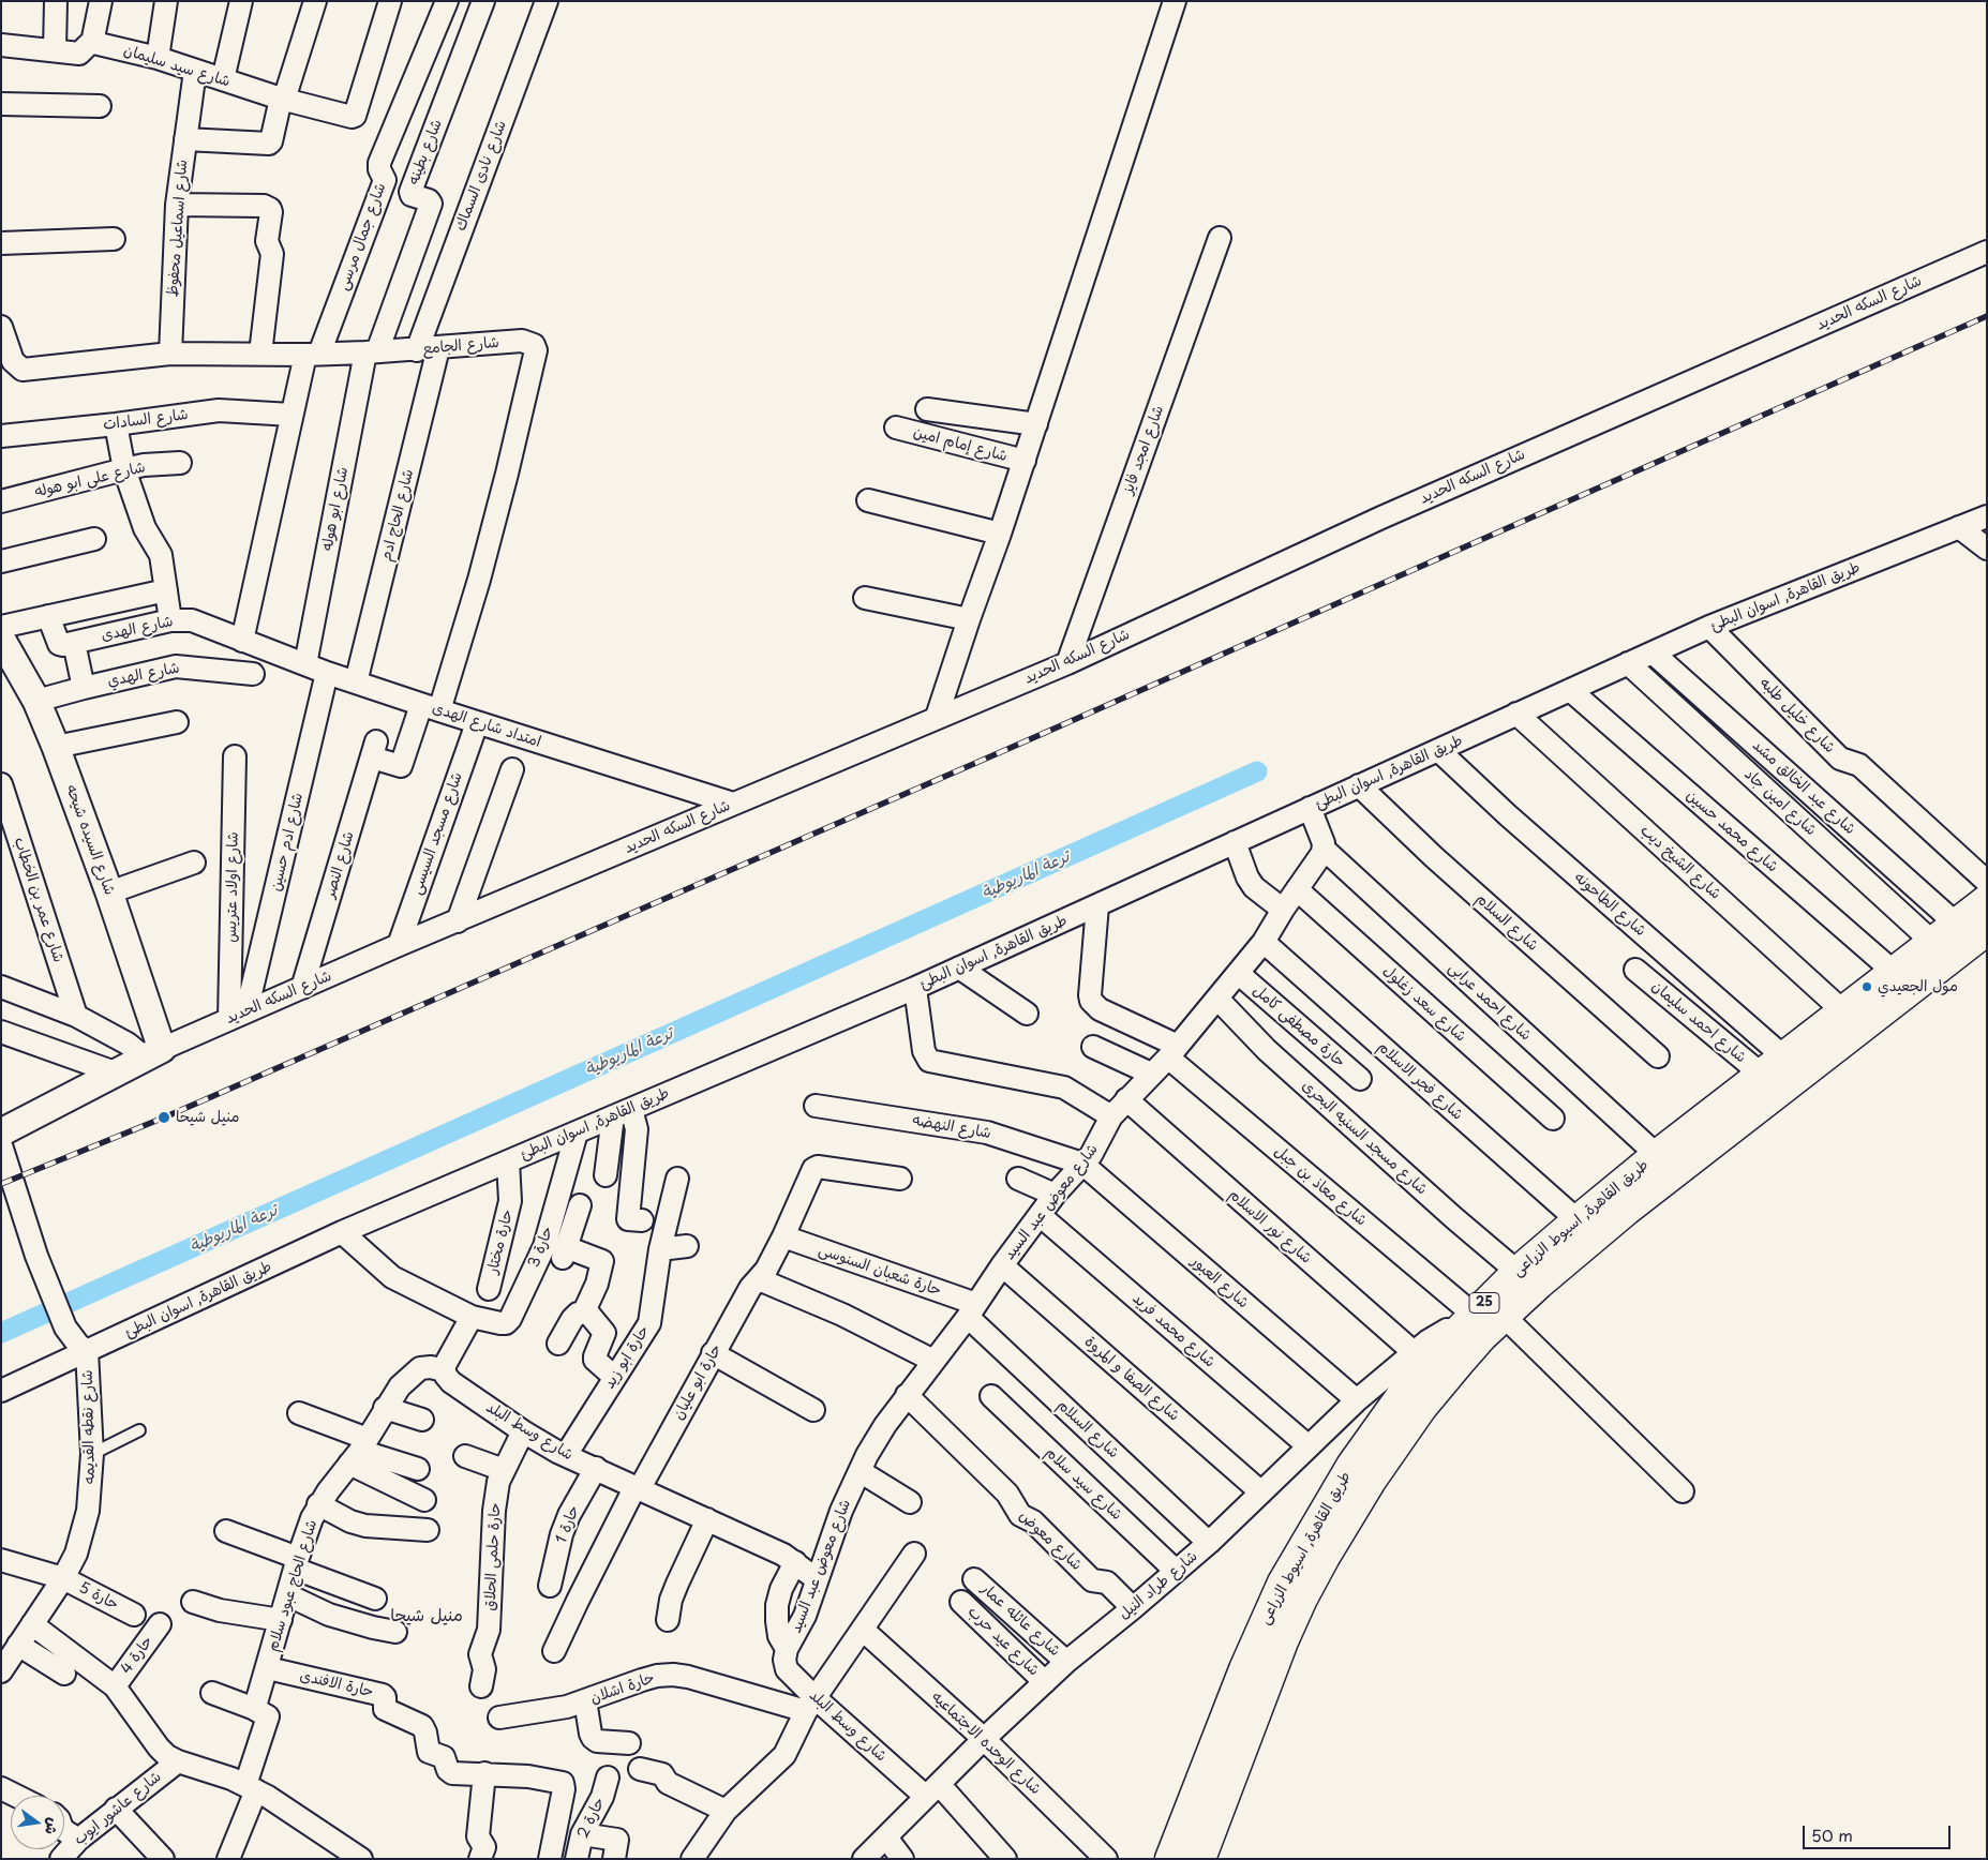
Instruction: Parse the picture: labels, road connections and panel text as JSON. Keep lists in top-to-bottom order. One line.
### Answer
{"streets":{"highway":["طريق القاهرة, اسيوط الزراعى","25"],"street":["شارع سيد سليمان","شارع بطينه","شارع نادى السماك","شارع اسماعيل محفوظ","شارع جمال مرسى","شارع السكه الحديد","شارع الجامع","شارع السادات","شارع إمام امين","شارع امجد فايز","شارع على ابو هوله","شارع ابو هوله","شارع الحاج ادم","طريق القاهرة, اسوان البطئ","شارع الهدى","شارع الهدي","شارع خليل طلبه","امتداد شارع الهدى","شارع عبد الخالق مشد","شارع امين جاد","شارع محمد حسين","شارع مسجد السيسى","شارع السيده شيحه","شارع ادم حسين","شارع الشيخ ديب","شارع النصر","شارع اولاد عتريس","شارع عمر بن الخطاب","شارع الطاحونه","شارع السلام","شارع احمد عرابى","شارع سعد زغلول","شارع احمد سليمان","حارة مصطفى كامل","شارع فجر الاسلام","شارع النهضه","شارع مسجد السنيه البحرى","شارع معاذ بن جبل","شارع معوض عبد السيد","شارع نور الاسلام","حارة مختار","حارة 3","حارة شعبان السنوسى","شارع العبور","شارع محمد فريد","حارة ابو زيد","شارع الصفا و المروة","حارة ابو عليان","شارع نقطه القديمه","شارع وسط البلد","شارع سيد سلام","حارة 1","شارع معوض","حارة حلمى الحلاق","شارع الحاج عبود سلام","شارع طراد النيل","حارة 5","شارع عائله عمار","شارع عيد حرب","حارة 4","حارة الافندى","حارة اشلان","شارع الوحده الاجتماعيه","شارع عاشور ايوب","حارة 2"]},"crossings":[["شارع سيد سليمان","شارع اسماعيل محفوظ"],["شارع بطينه","شارع الجامع"],["شارع بطينه","شارع ابو هوله"],["شارع نادى السماك","شارع الجامع"],["شارع اسماعيل محفوظ","شارع الجامع"],["شارع جمال مرسى","شارع الجامع"],["شارع جمال مرسى","شارع السادات"],["شارع جمال مرسى","شارع الهدى"],["شارع جمال مرسى","امتداد شارع الهدى"],["شارع السكه الحديد","شارع امجد فايز"],["شارع السكه الحديد","امتداد شارع الهدى"],["شارع السكه الحديد","شارع مسجد السيسى"],["شارع السكه الحديد","شارع السيده شيحه"],["شارع السكه الحديد","شارع ادم حسين"],["شارع السكه الحديد","شارع النصر"],["شارع السكه الحديد","شارع اولاد عتريس"],["شارع الجامع","شارع ابو هوله"],["شارع الجامع","شارع الحاج ادم"],["شارع الجامع","امتداد شارع الهدى"],["شارع الجامع","شارع النصر"],["شارع ابو هوله","امتداد شارع الهدى"],["شارع الحاج ادم","امتداد شارع الهدى"],["طريق القاهرة, اسوان البطئ","شارع خليل طلبه"],["طريق القاهرة, اسوان البطئ","شارع عبد الخالق مشد"],["طريق القاهرة, اسوان البطئ","شارع امين جاد"],["طريق القاهرة, اسوان البطئ","شارع محمد حسين"],["طريق القاهرة, اسوان البطئ","شارع الشيخ ديب"],["طريق القاهرة, اسوان البطئ","شارع الطاحونه"],["طريق القاهرة, اسوان البطئ","شارع السلام"],["طريق القاهرة, اسوان البطئ","شارع معاذ بن جبل"],["طريق القاهرة, اسوان البطئ","حارة مختار"],["طريق القاهرة, اسوان البطئ","حارة 3"],["طريق القاهرة, اسوان البطئ","شارع نقطه القديمه"],["شارع الهدى","امتداد شارع الهدى"],["شارع الهدي","شارع السيده شيحه"],["امتداد شارع الهدى","شارع مسجد السيسى"],["امتداد شارع الهدى","شارع ادم حسين"],["امتداد شارع الهدى","شارع النصر"],["شارع عبد الخالق مشد","طريق القاهرة, اسيوط الزراعى"],["شارع امين جاد","طريق القاهرة, اسيوط الزراعى"],["شارع محمد حسين","طريق القاهرة, اسيوط الزراعى"],["شارع ادم حسين","شارع اولاد عتريس"],["شارع الشيخ ديب","طريق القاهرة, اسيوط الزراعى"],["شارع الطاحونه","شارع احمد سليمان"],["شارع الطاحونه","طريق القاهرة, اسيوط الزراعى"],["شارع السلام","شارع معوض عبد السيد"],["شارع السلام","حارة شعبان السنوسى"],["شارع السلام","شارع طراد النيل"],["شارع احمد عرابى","شارع معوض عبد السيد"],["شارع احمد عرابى","طريق القاهرة, اسيوط الزراعى"],["شارع سعد زغلول","شارع معوض عبد السيد"],["شارع احمد سليمان","طريق القاهرة, اسيوط الزراعى"],["حارة مصطفى كامل","شارع معوض عبد السيد"],["شارع فجر الاسلام","شارع معوض عبد السيد"],["شارع فجر الاسلام","طريق القاهرة, اسيوط الزراعى"],["شارع النهضه","شارع معوض عبد السيد"],["شارع النهضه","شارع العبور"],["شارع مسجد السنيه البحرى","شارع معوض عبد السيد"],["شارع مسجد السنيه البحرى","طريق القاهرة, اسيوط الزراعى"],["شارع معاذ بن جبل","شارع معوض عبد السيد"],["شارع معاذ بن جبل","طريق القاهرة, اسيوط الزراعى"],["شارع معاذ بن جبل","شارع طراد النيل"],["شارع معوض عبد السيد","شارع نور الاسلام"],["شارع معوض عبد السيد","حارة شعبان السنوسى"],["شارع معوض عبد السيد","شارع العبور"],["شارع معوض عبد السيد","شارع محمد فريد"],["شارع معوض عبد السيد","شارع الصفا و المروة"],["شارع معوض عبد السيد","شارع وسط البلد"],["شارع معوض عبد السيد","شارع معوض"],["طريق القاهرة, اسيوط الزراعى","شارع طراد النيل"],["شارع نور الاسلام","شارع طراد النيل"],["حارة شعبان السنوسى","حارة ابو عليان"],["شارع العبور","شارع طراد النيل"],["شارع محمد فريد","شارع طراد النيل"],["حارة ابو زيد","شارع وسط البلد"],["شارع الصفا و المروة","شارع طراد النيل"],["حارة ابو عليان","شارع وسط البلد"],["شارع نقطه القديمه","حارة 5"],["شارع وسط البلد","حارة 1"],["شارع وسط البلد","حارة حلمى الحلاق"],["شارع وسط البلد","شارع الحاج عبود سلام"],["شارع وسط البلد","شارع طراد النيل"],["شارع وسط البلد","حارة اشلان"],["شارع سيد سلام","شارع طراد النيل"],["شارع معوض","شارع طراد النيل"],["شارع الحاج عبود سلام","حارة الافندى"],["شارع طراد النيل","شارع عائله عمار"],["شارع طراد النيل","شارع عيد حرب"],["شارع طراد النيل","شارع الوحده الاجتماعيه"]],"districts":["منيل شيحا"],"water":["ترعة الماريوطية"],"places":["مول الجعيدي","منيل شيحا"],"scale_bar":"50 m","north":"right"}
